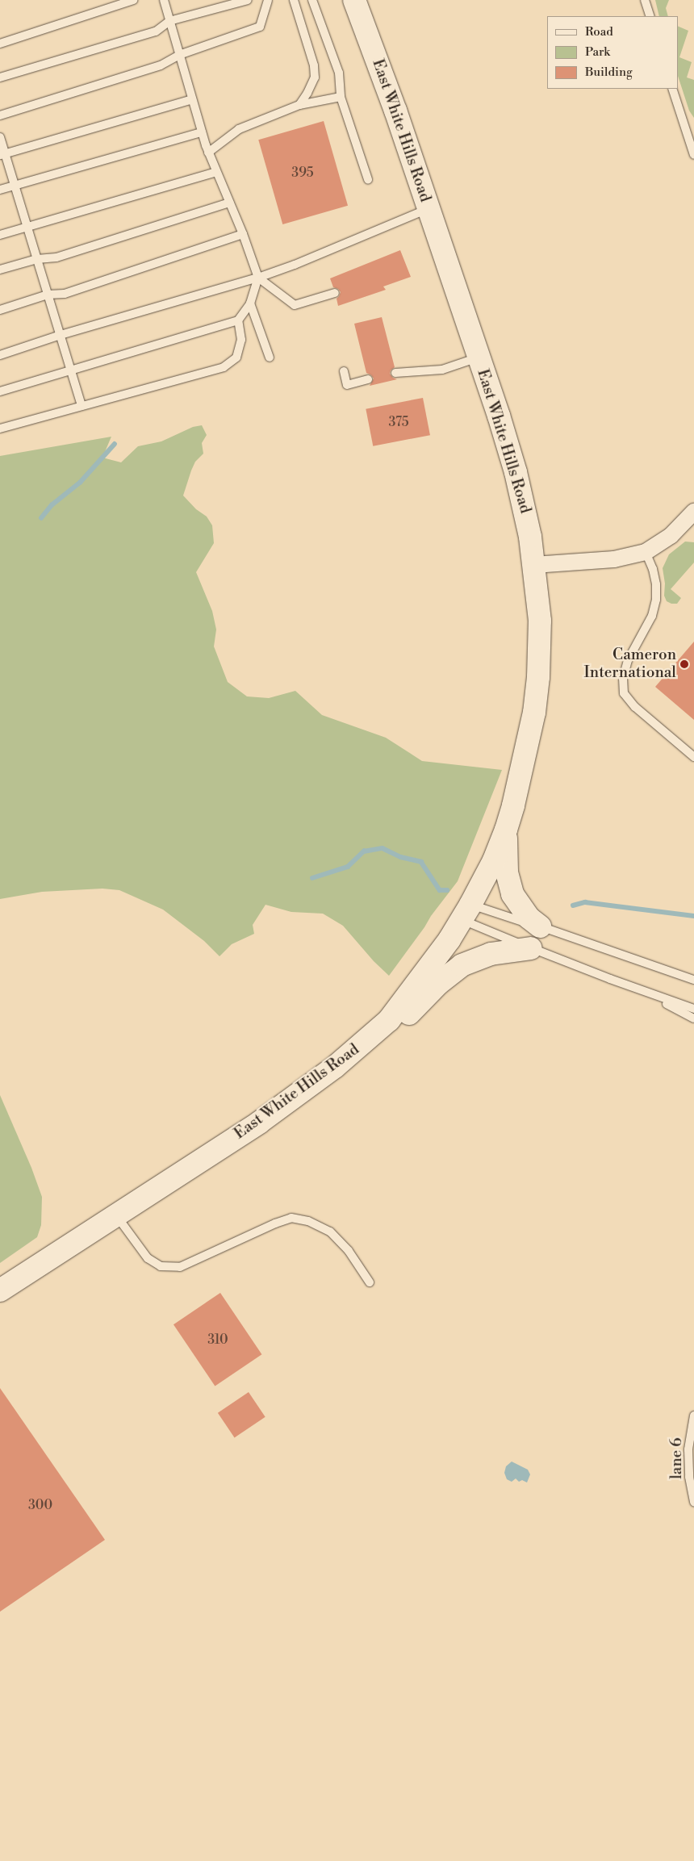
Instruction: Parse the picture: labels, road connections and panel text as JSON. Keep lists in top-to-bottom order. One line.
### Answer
{"streets":{"main road":["East White Hills Road"],"lane":["lane 6"]},"places":["Cameron International"],"house_numbers":["395","375","310","300"],"legend":["Road","Park","Building"]}
